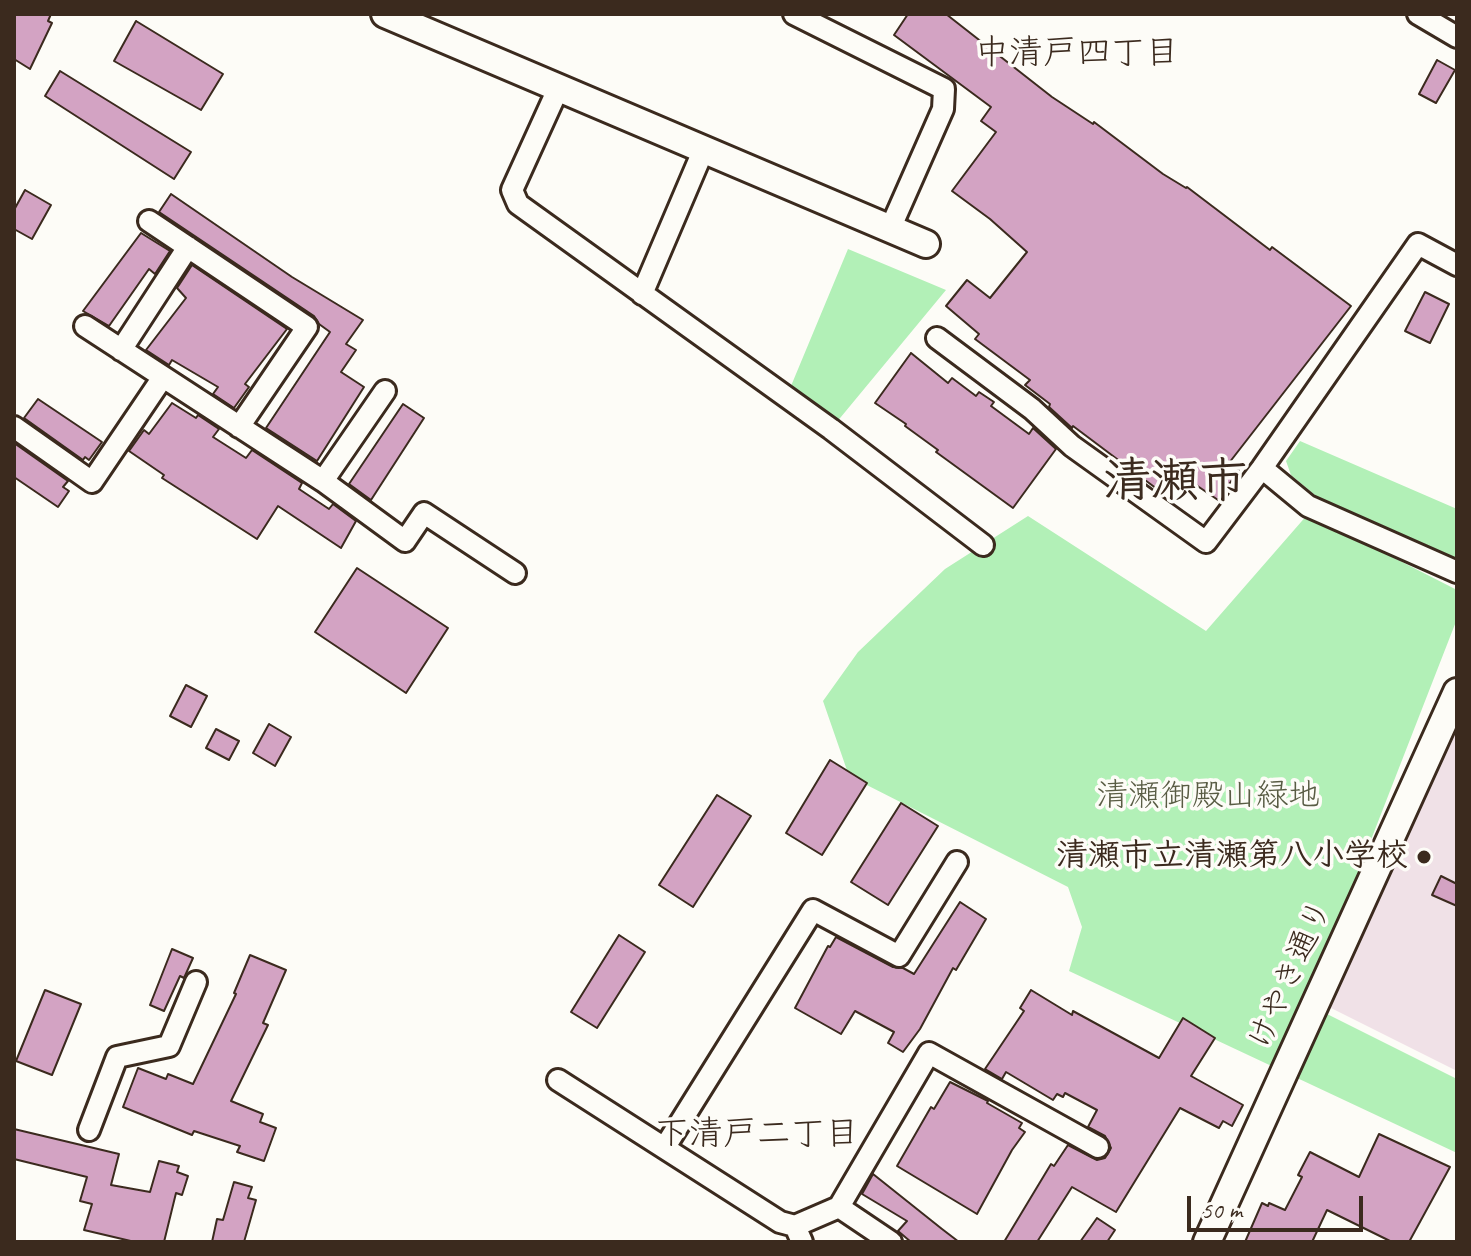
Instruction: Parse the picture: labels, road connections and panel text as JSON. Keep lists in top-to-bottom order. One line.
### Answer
{"streets":{"street":["けやき通り"]},"districts":["中清戸四丁目","清瀬市","下清戸二丁目"],"parks":["清瀬御殿山緑地"],"places":["清瀬市立清瀬第八小学校"],"scale_bar":"50 m"}
